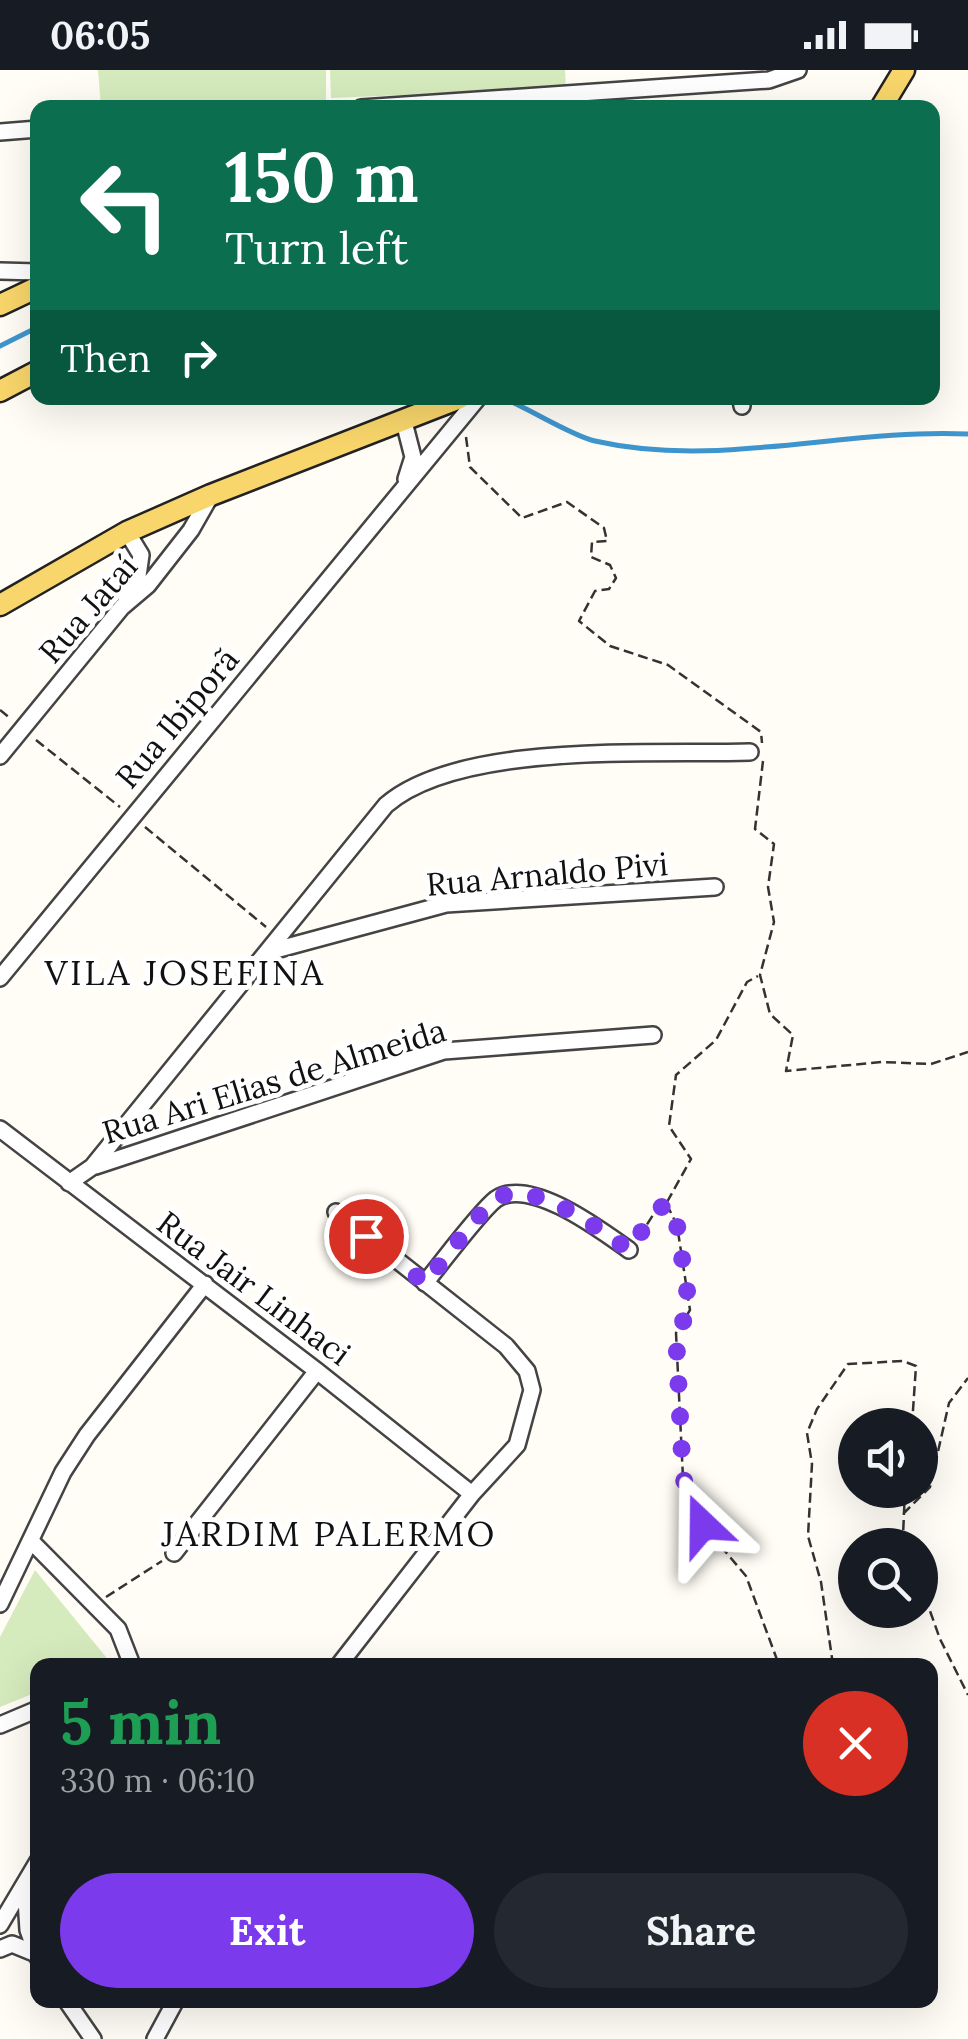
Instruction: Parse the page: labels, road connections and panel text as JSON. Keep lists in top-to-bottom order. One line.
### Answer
{"streets":{"street":["Rua Jataí","Rua Ibiporã","Rua Arnaldo Pivi","Rua Ari Elias de Almeida","Rua Jair Linhaci"]},"districts":["VILA JOSEFINA","JARDIM PALERMO"],"page":{"status":"06:05","turn":["150 m","Turn left"],"then":"Then","heading":["5 min","330 m · 06:10"],"buttons":["Exit","Share"]}}
